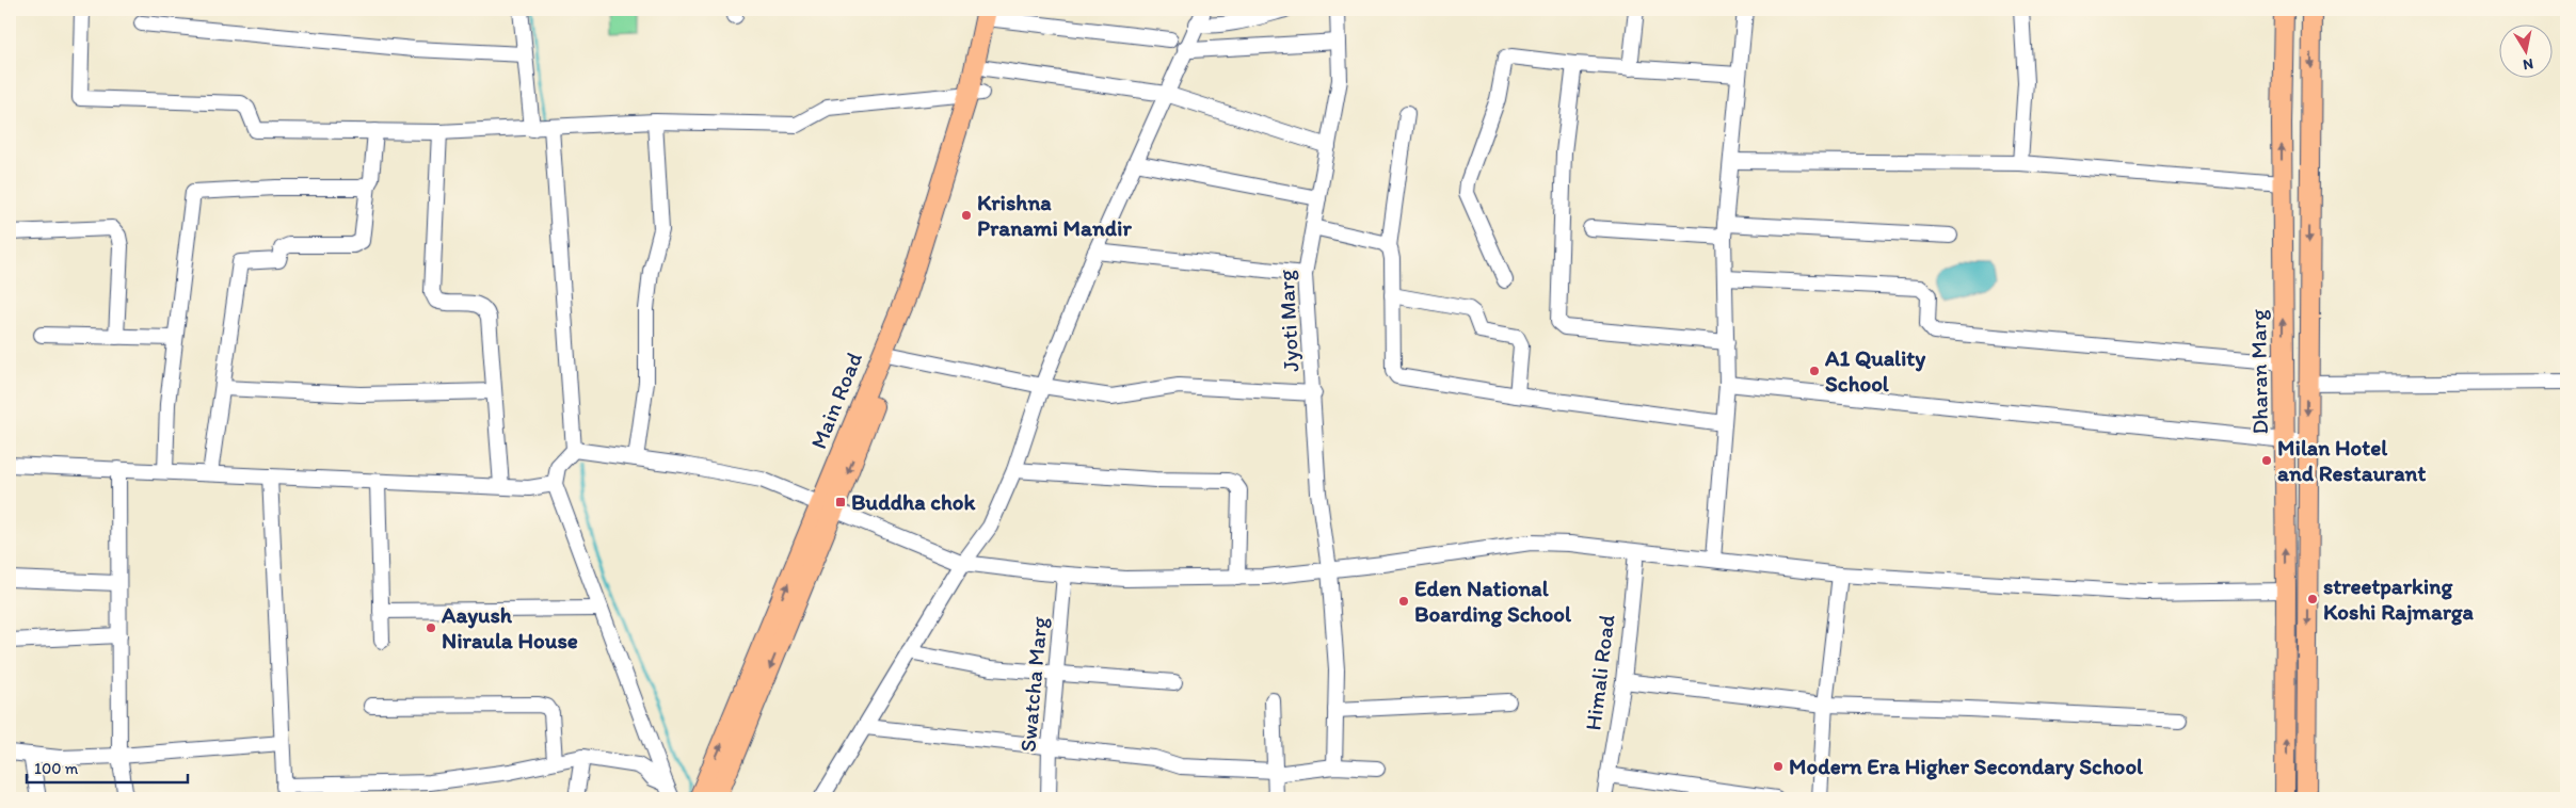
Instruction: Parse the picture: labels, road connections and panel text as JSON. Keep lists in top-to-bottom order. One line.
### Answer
{"streets":{"main road":["Dharan Marg","Main Road"],"street":["Jyoti Marg","Himali Road","Swatcha Marg"]},"places":{"other":["Krishna Pranami Mandir","A1 Quality School","Milan Hotel and Restaurant","streetparking Koshi Rajmarga","Eden National Boarding School","Aayush Niraula House","Modern Era Higher Secondary School"],"transit":["Buddha chok"]},"scale_bar":"100 m","north":"bottom"}
